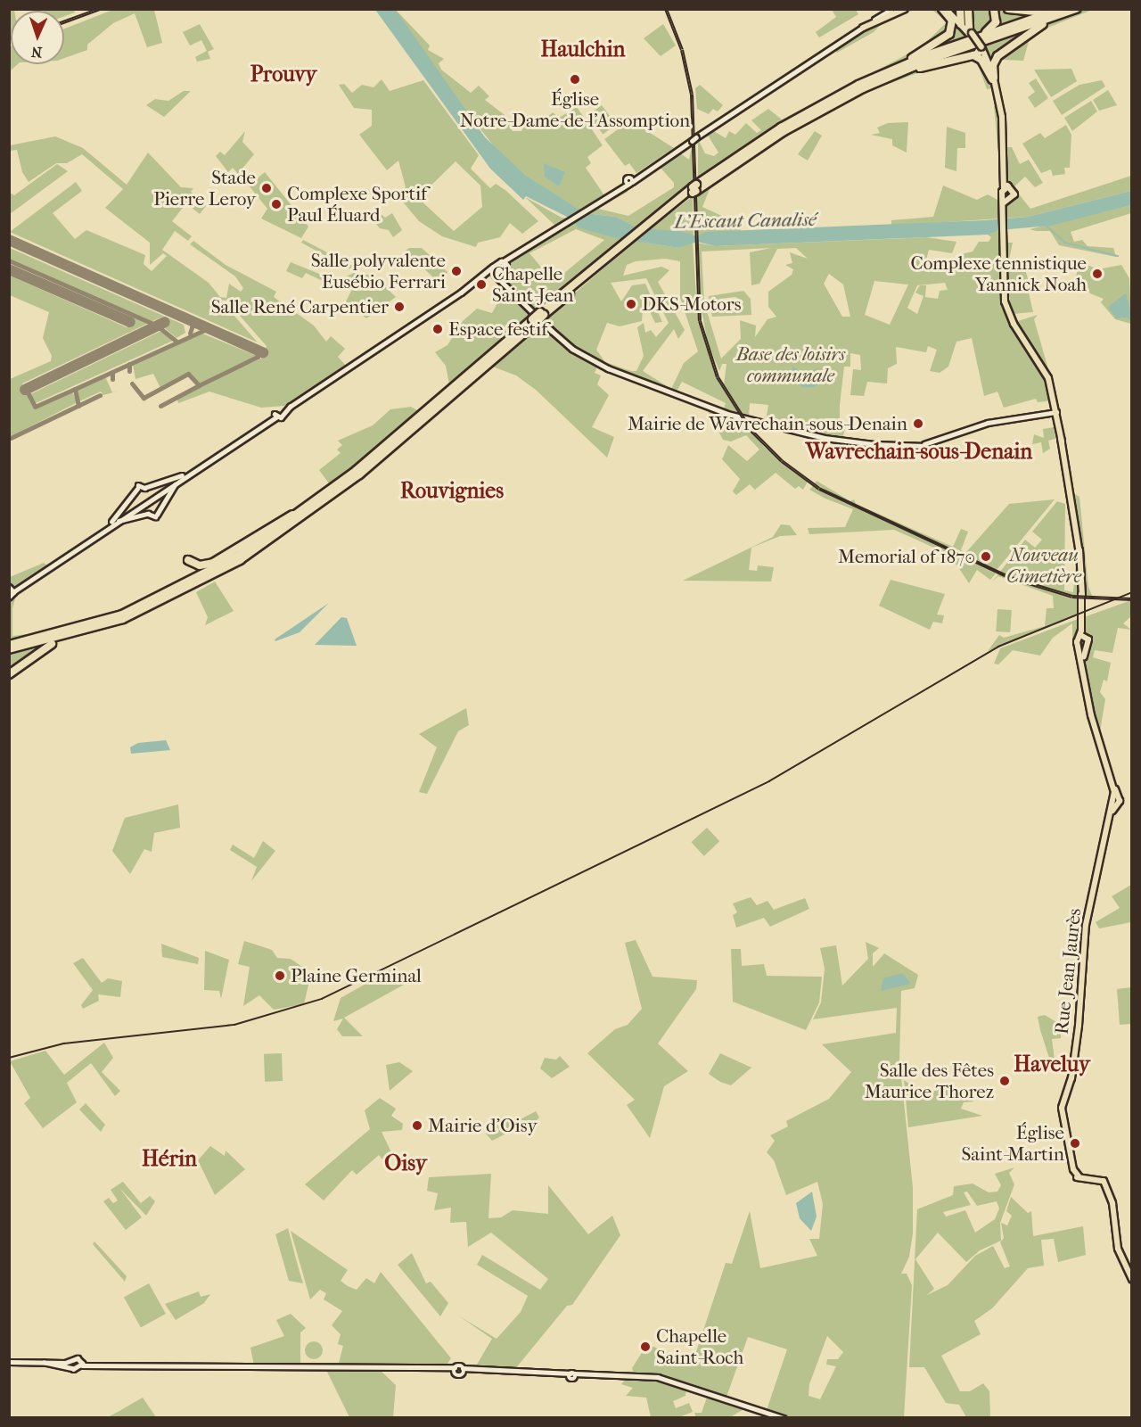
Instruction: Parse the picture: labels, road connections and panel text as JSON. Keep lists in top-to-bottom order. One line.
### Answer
{"streets":{"main road":["Rue Jean Jaurès"]},"districts":["Haulchin","Prouvy","Wavrechain-sous-Denain","Rouvignies","Haveluy","Hérin","Oisy"],"water":["L'Escaut Canalisé"],"parks":["Base des loisirs communale","Nouveau Cimetière"],"places":["Église Notre-Dame-de-l'Assomption","Stade Pierre Leroy","Complexe Sportif Paul Éluard","Salle polyvalente Eusébio Ferrari","Complexe tennistique Yannick Noah","Chapelle Saint-Jean","DKS-Motors","Salle René Carpentier","Espace festif","Mairie de Wavrechain-sous-Denain","Memorial of 1870","Plaine Germinal","Salle des Fêtes Maurice Thorez","Mairie d'Oisy","Église Saint-Martin","Chapelle Saint-Roch"],"north":"bottom"}
